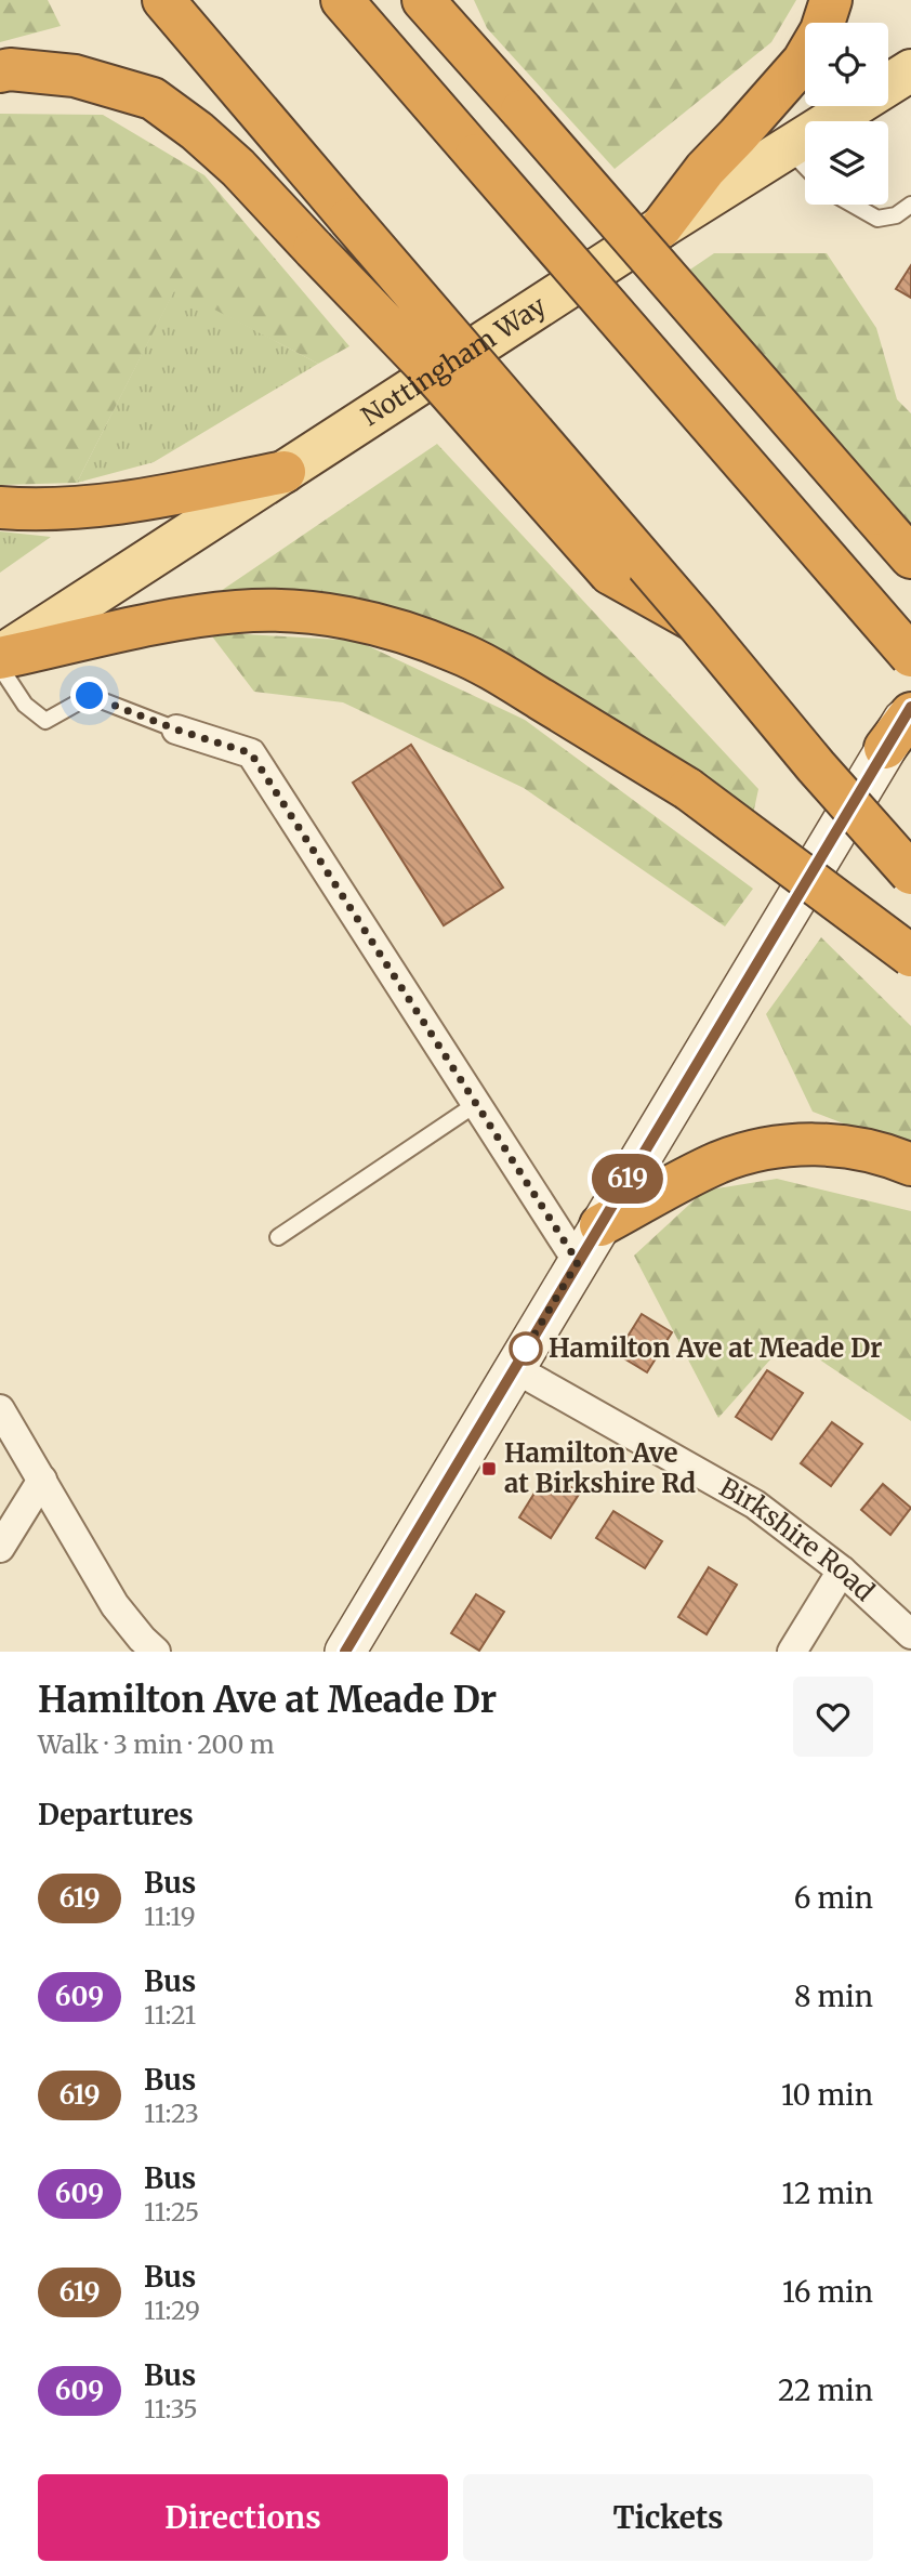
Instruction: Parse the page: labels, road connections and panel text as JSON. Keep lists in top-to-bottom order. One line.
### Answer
{"streets":{"main road":["Nottingham Way"],"street":["Birkshire Road"]},"places":{"other":["Hamilton Ave at Meade Dr"],"transit":["Hamilton Ave at Birkshire Rd"]},"lines":["bus line 619"],"page":{"on_map":"619","heading":[["Hamilton Ave at Meade Dr","Walk · 3 min · 200 m"],"Departures"],"list":[{"mark":"619","name":"Bus","note":"11:19","value":"6 min"},{"mark":"609","name":"Bus","note":"11:21","value":"8 min"},{"mark":"619","name":"Bus","note":"11:23","value":"10 min"},{"mark":"609","name":"Bus","note":"11:25","value":"12 min"},{"mark":"619","name":"Bus","note":"11:29","value":"16 min"},{"mark":"609","name":"Bus","note":"11:35","value":"22 min"}],"buttons":["Directions","Tickets"]}}
